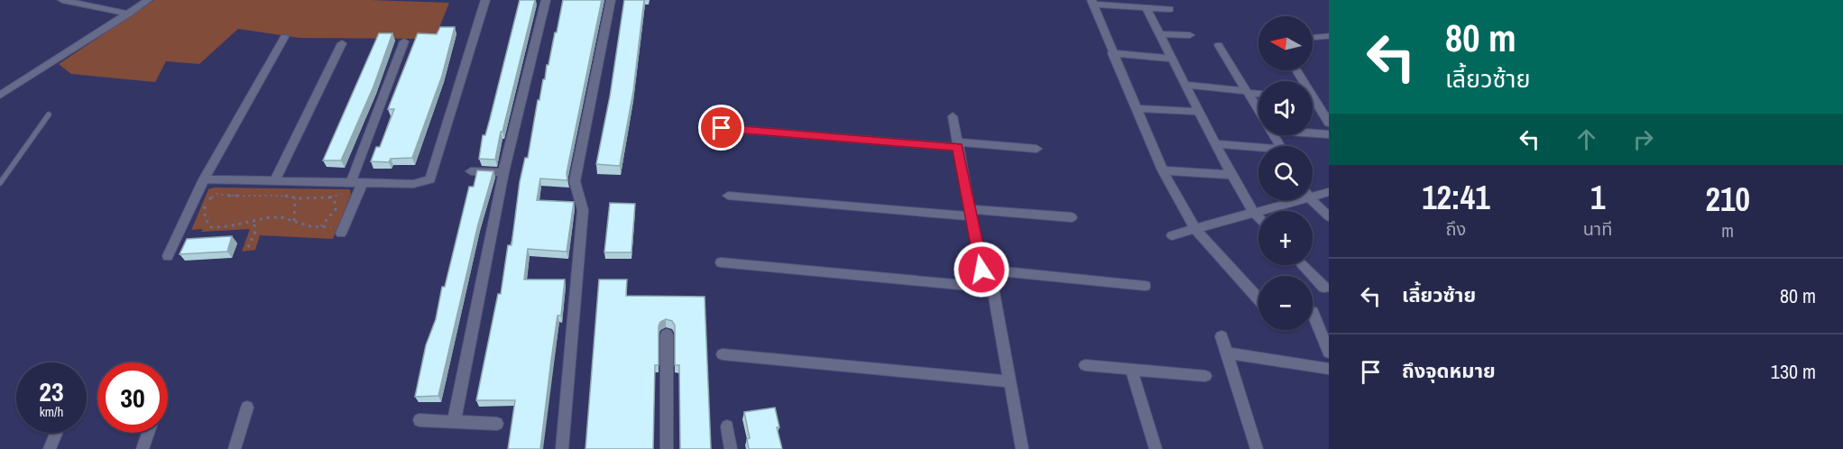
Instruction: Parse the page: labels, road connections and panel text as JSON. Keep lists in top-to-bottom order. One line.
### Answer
{"north":"left","page":{"turn":["80 m","เลี้ยวซ้าย"],"map_buttons":["+","−"],"eta":["12:41","ถึง","1","นาที","210","m"],"list":[{"name":"เลี้ยวซ้าย","value":"80 m"},{"name":"ถึงจุดหมาย","value":"130 m"}],"speed":"23 km/h","limit":"30"}}
